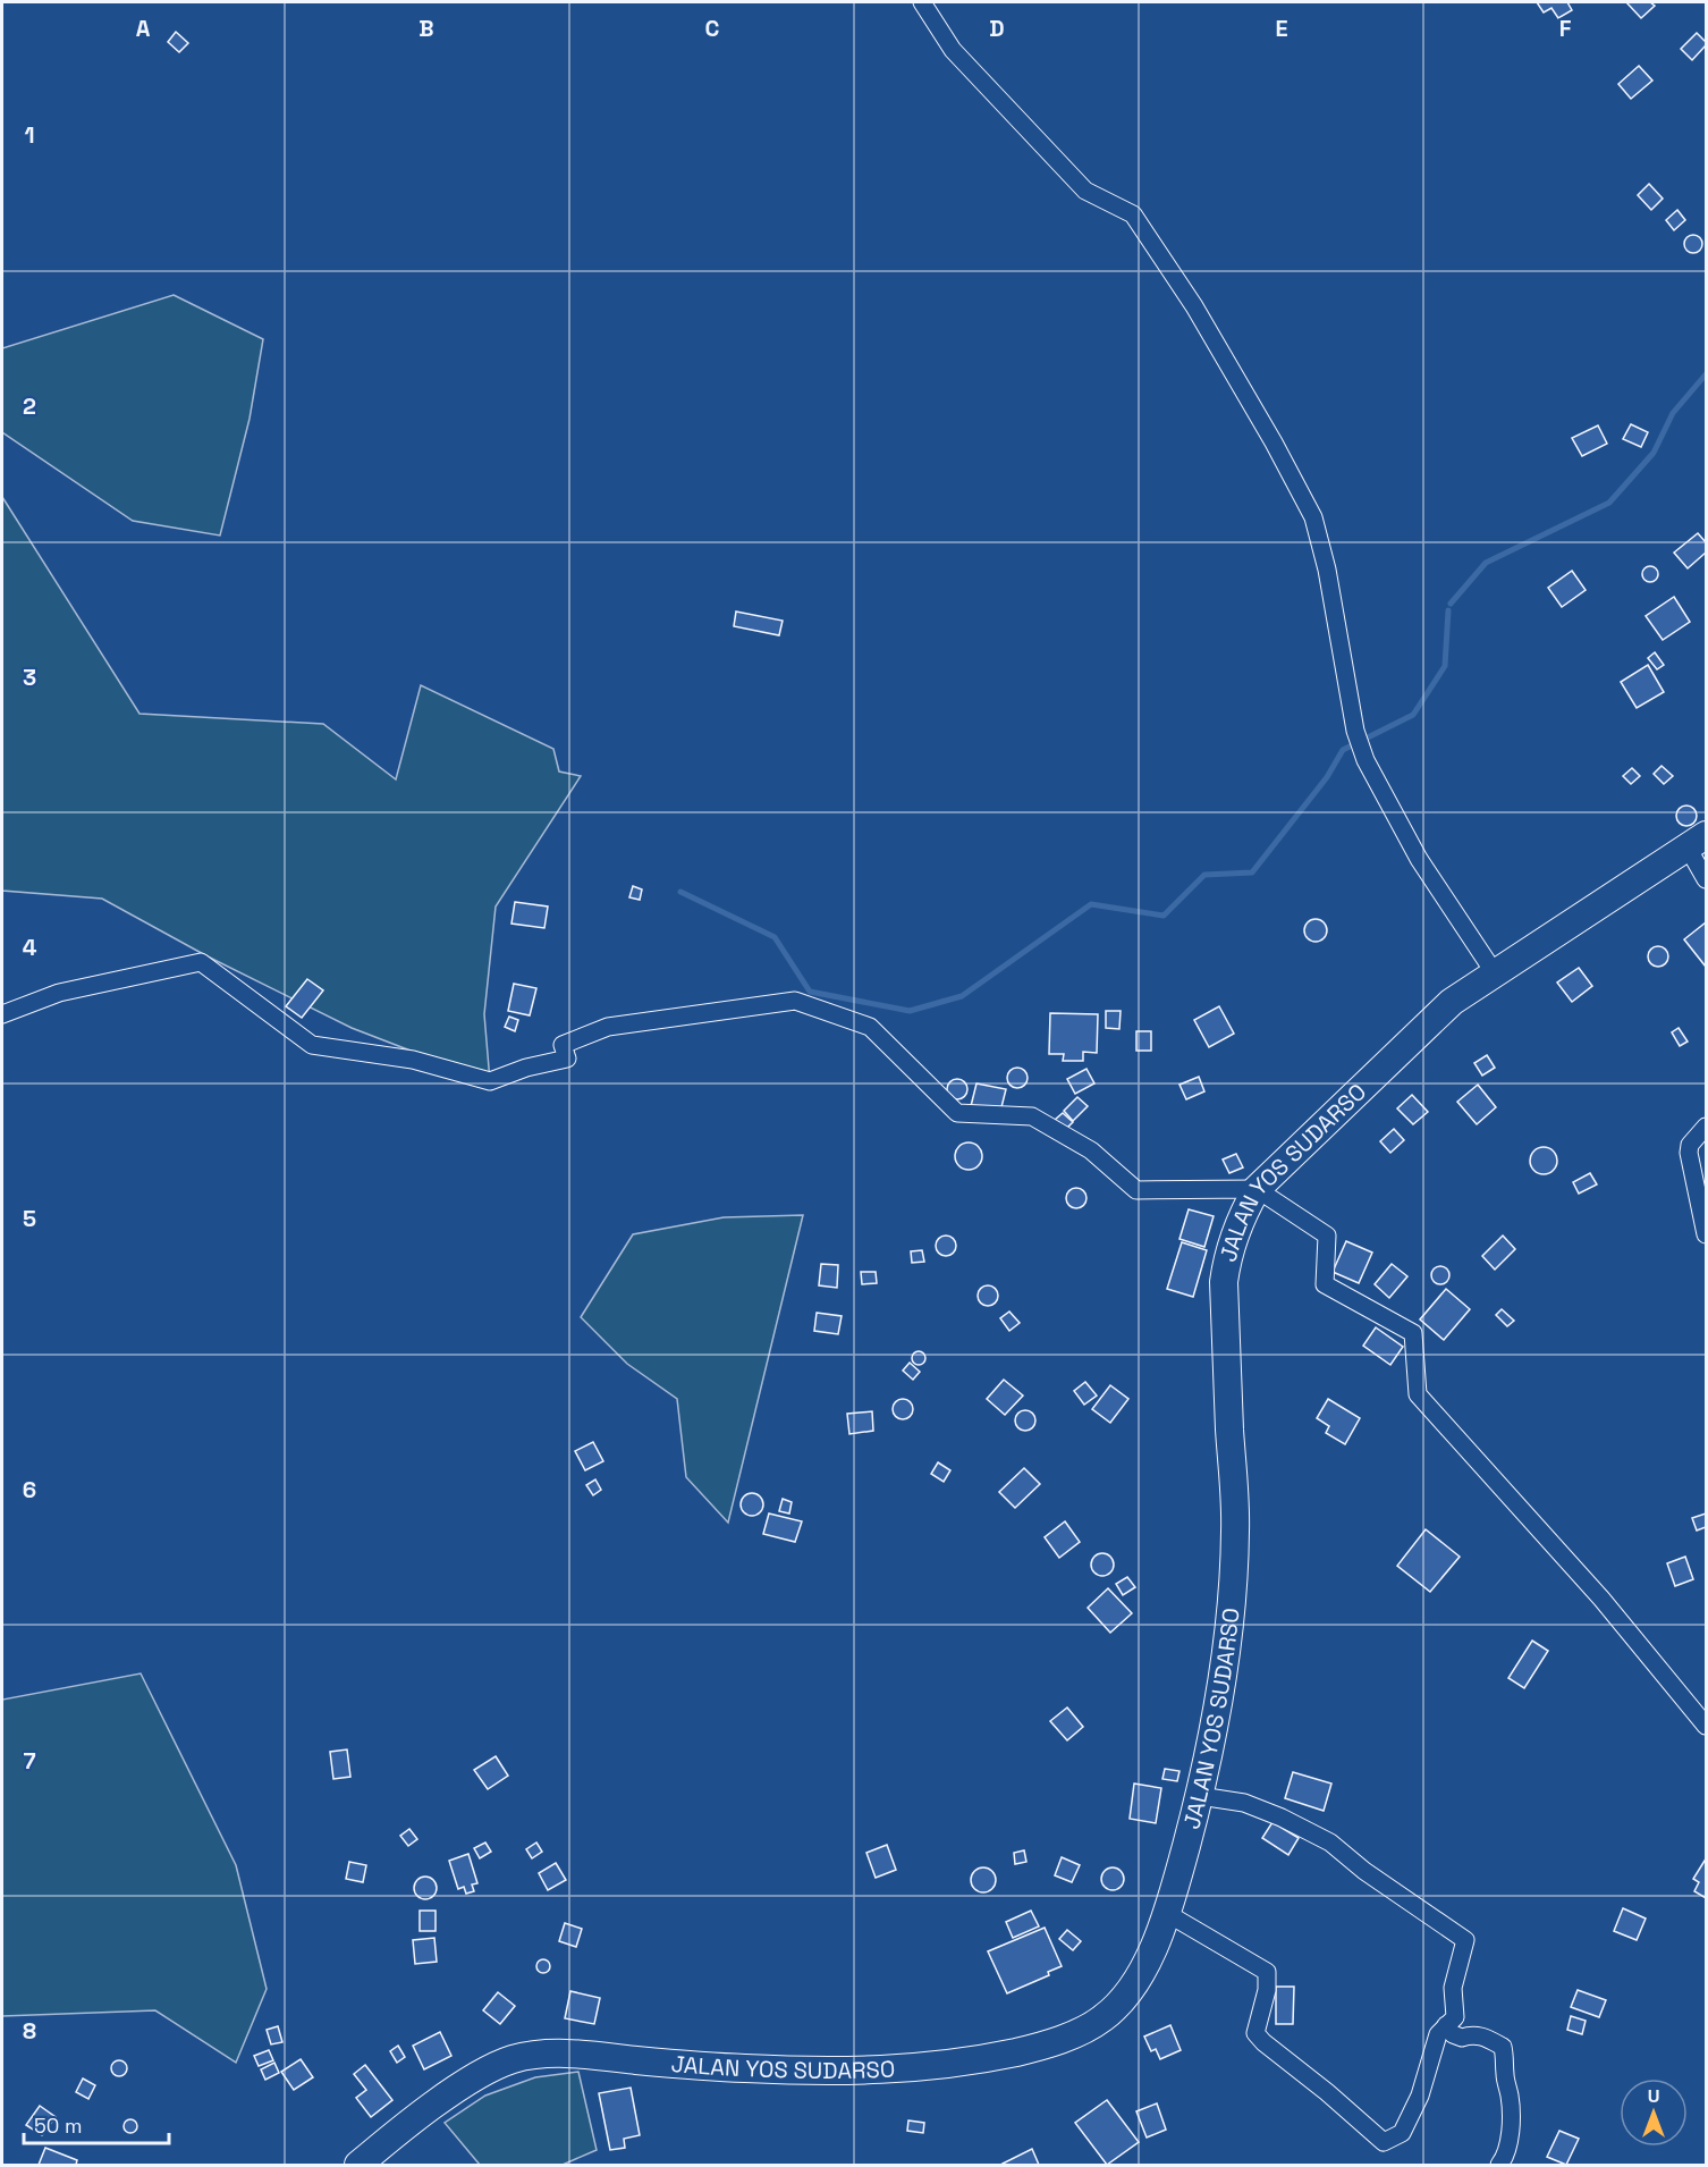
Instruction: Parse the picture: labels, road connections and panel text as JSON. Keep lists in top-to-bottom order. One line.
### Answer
{"streets":{"main road":["JALAN YOS SUDARSO"]},"scale_bar":"50 m","north":"top","grid":{"columns":["A","B","C","D","E","F"],"rows":["1","2","3","4","5","6","7","8"]}}
